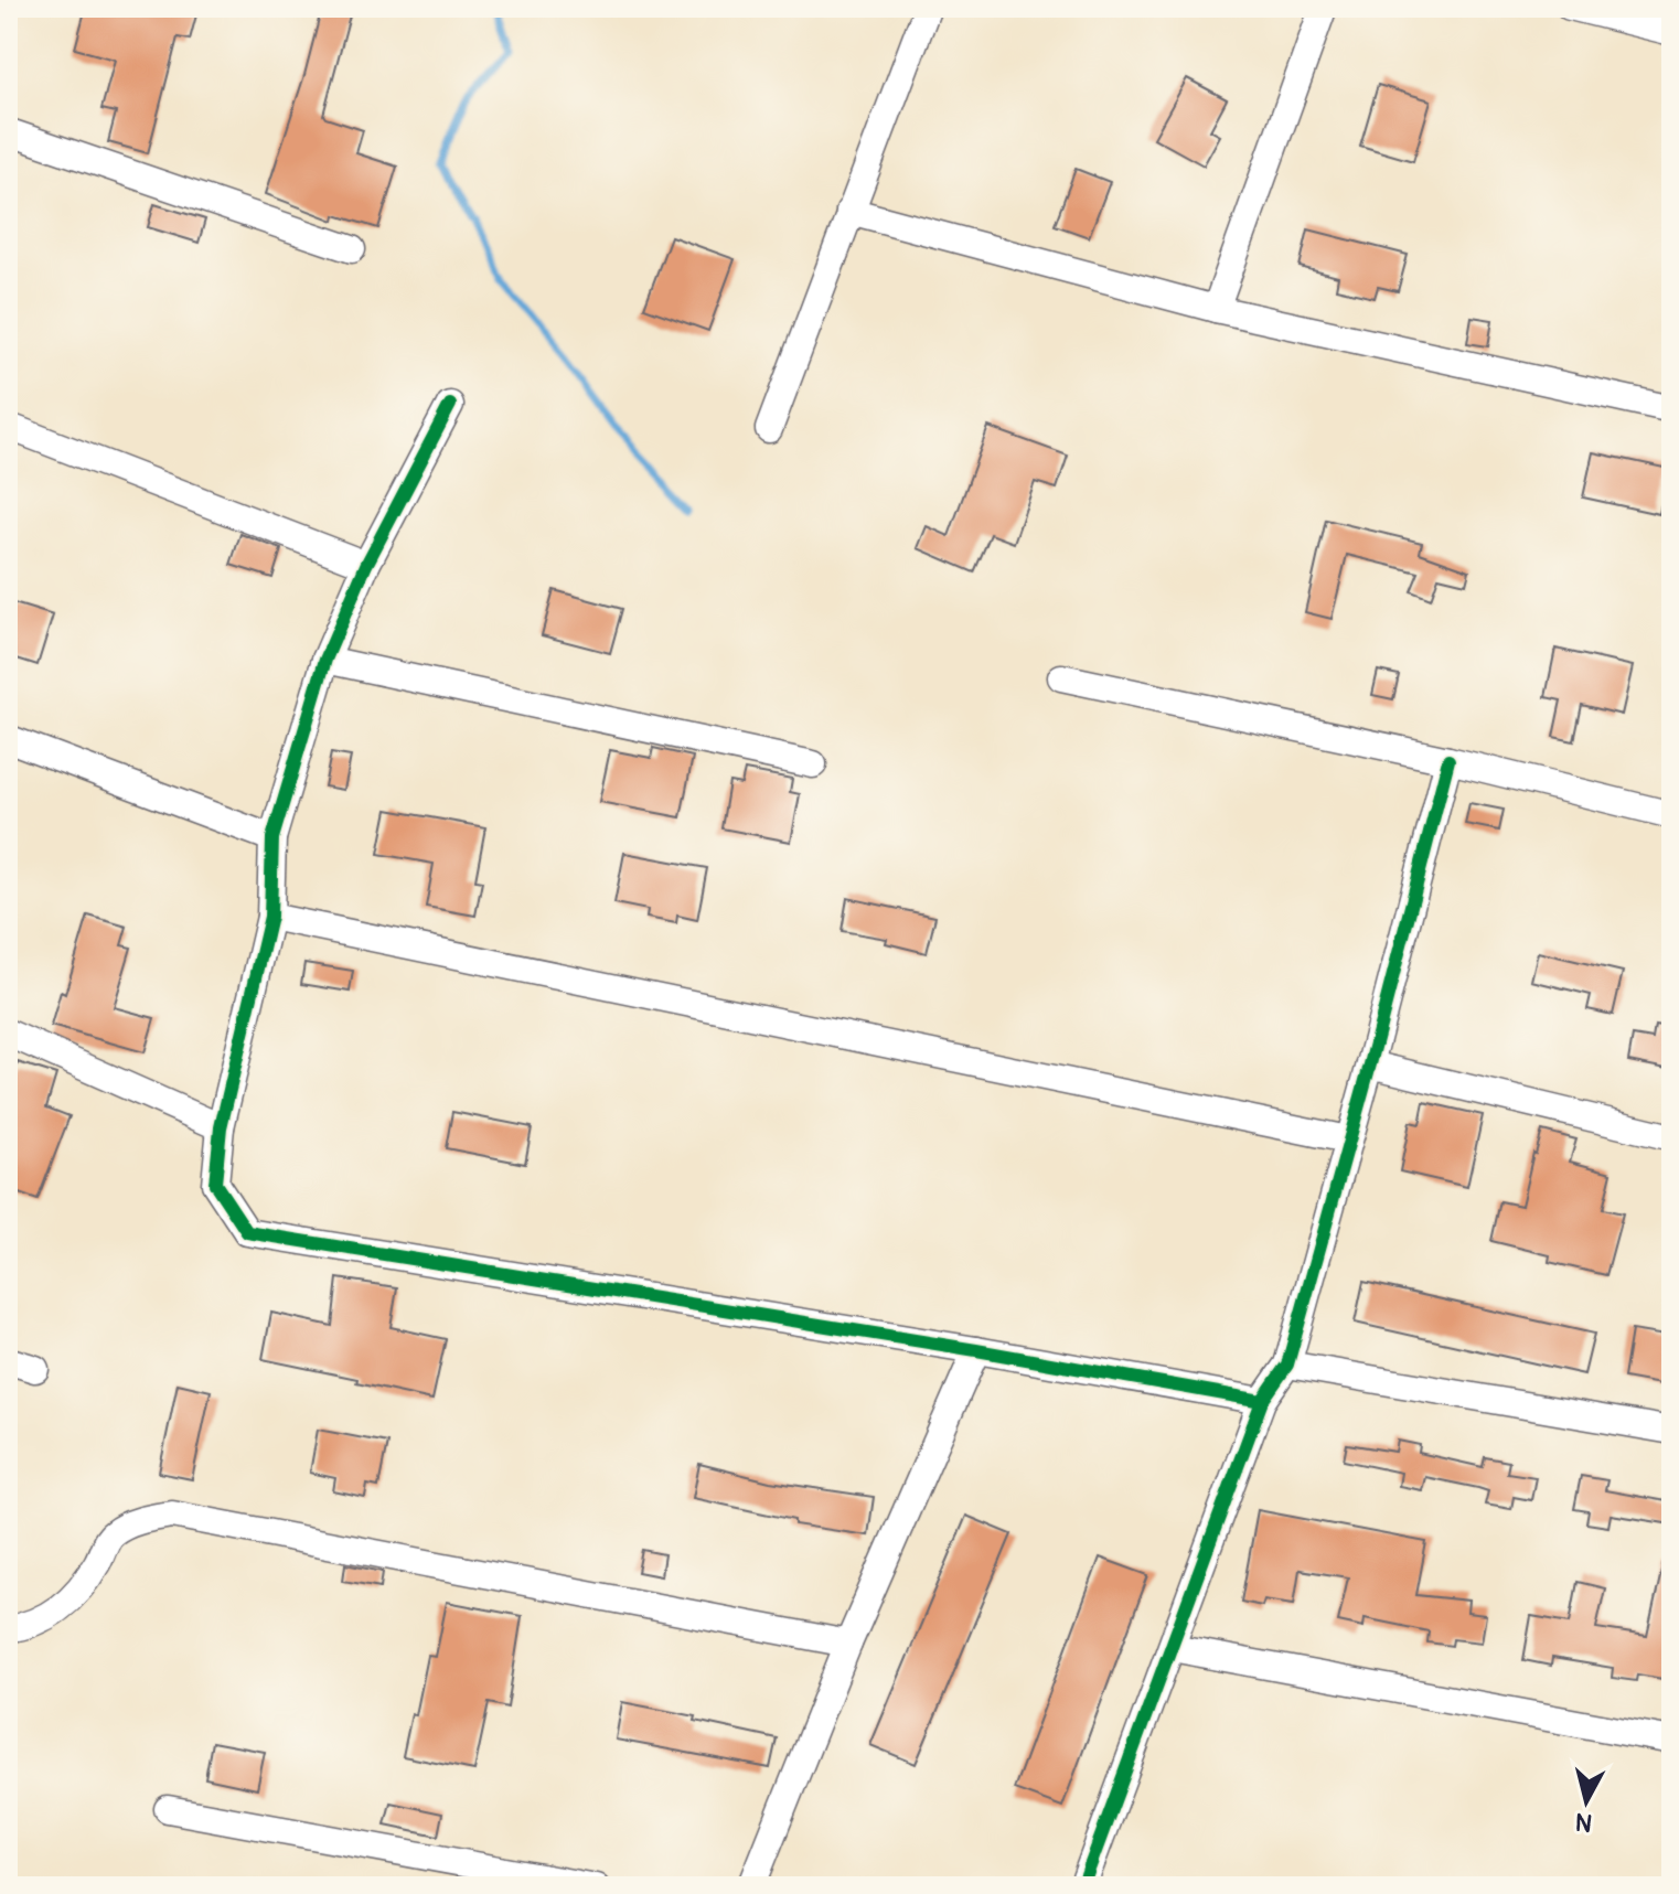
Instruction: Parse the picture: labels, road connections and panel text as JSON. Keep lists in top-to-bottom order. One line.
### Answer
{"north":"bottom"}
